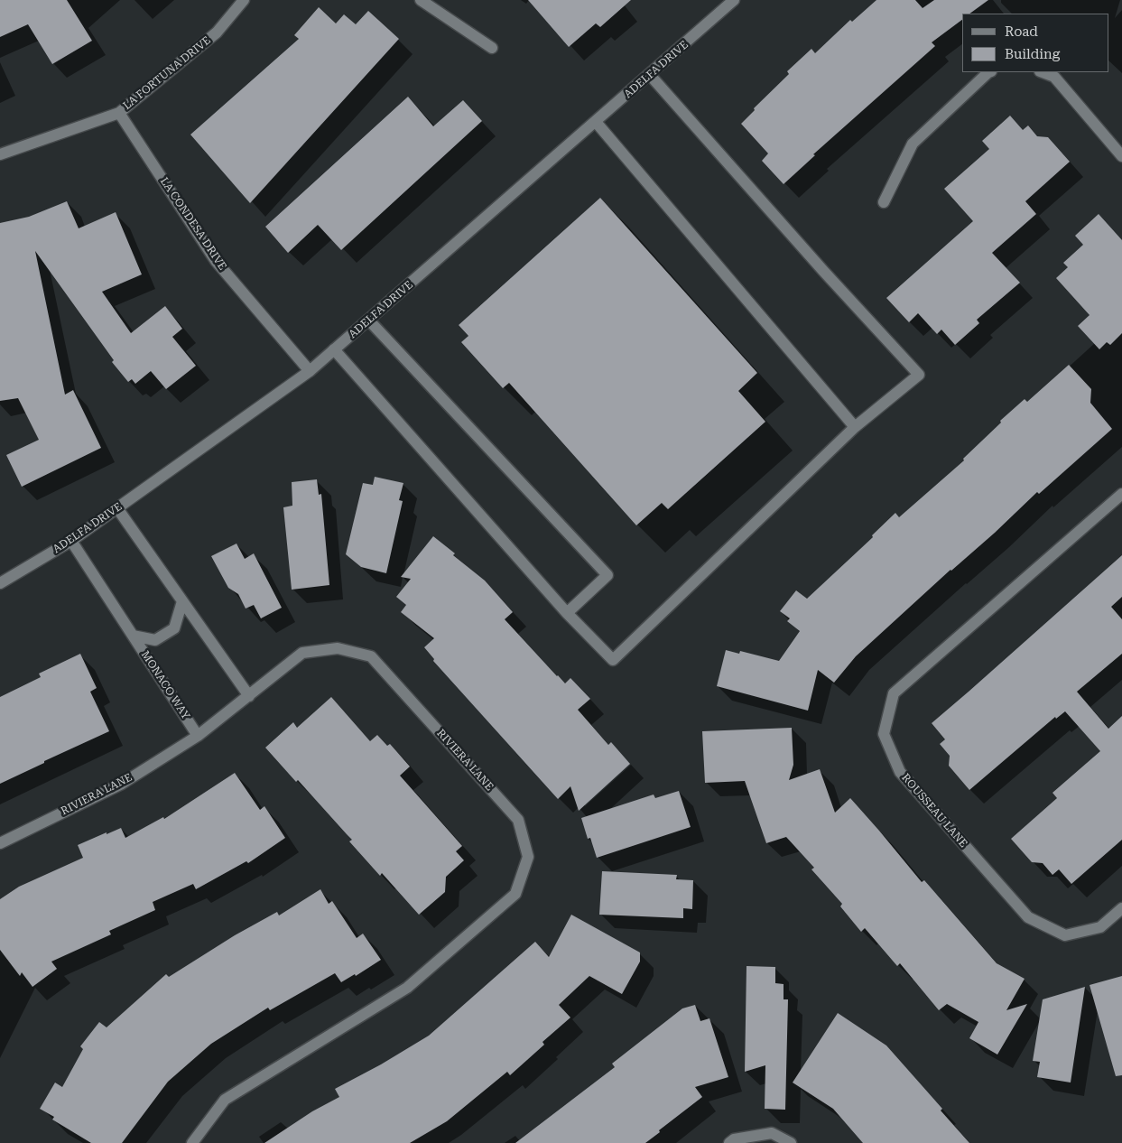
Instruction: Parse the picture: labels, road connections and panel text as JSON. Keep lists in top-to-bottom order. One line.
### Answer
{"streets":{"street":["ADELFA DRIVE","LA FORTUNA DRIVE","LA CONDESA DRIVE","MONACO WAY","RIVIERA LANE","ROUSSEAU LANE"]},"crossings":[["ADELFA DRIVE","LA CONDESA DRIVE"],["ADELFA DRIVE","MONACO WAY"],["LA FORTUNA DRIVE","LA CONDESA DRIVE"],["MONACO WAY","RIVIERA LANE"]],"legend":["Road","Building"]}
